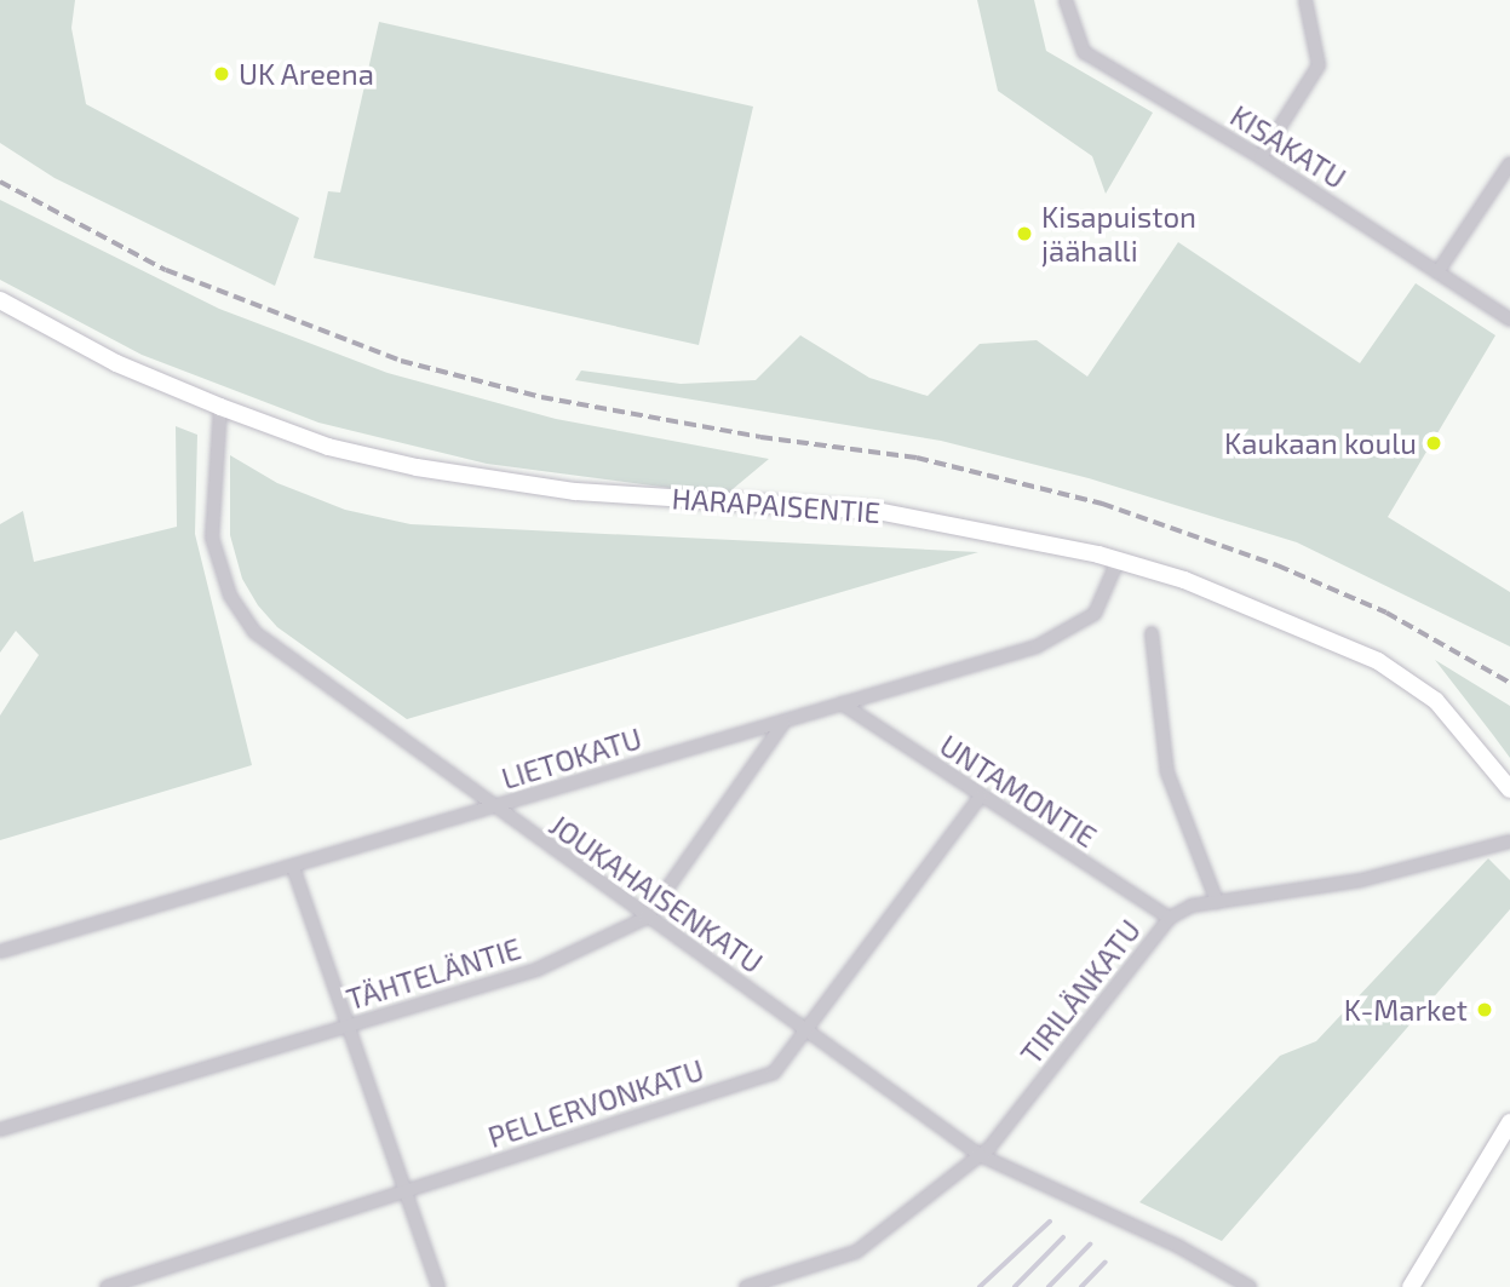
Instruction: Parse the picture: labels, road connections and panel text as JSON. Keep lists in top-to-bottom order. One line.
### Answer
{"streets":{"main road":["HARAPAISENTIE"],"street":["KISAKATU","LIETOKATU","UNTAMONTIE","JOUKAHAISENKATU","TÄHTELÄNTIE","TIRILÄNKATU","PELLERVONKATU"]},"crossings":[["HARAPAISENTIE","LIETOKATU"],["HARAPAISENTIE","JOUKAHAISENKATU"],["LIETOKATU","UNTAMONTIE"],["LIETOKATU","JOUKAHAISENKATU"],["LIETOKATU","TÄHTELÄNTIE"],["UNTAMONTIE","TIRILÄNKATU"],["UNTAMONTIE","PELLERVONKATU"],["JOUKAHAISENKATU","TÄHTELÄNTIE"],["JOUKAHAISENKATU","TIRILÄNKATU"],["JOUKAHAISENKATU","PELLERVONKATU"]],"places":["UK Areena","Kisapuiston jäähalli","Kaukaan koulu","K-Market"]}
